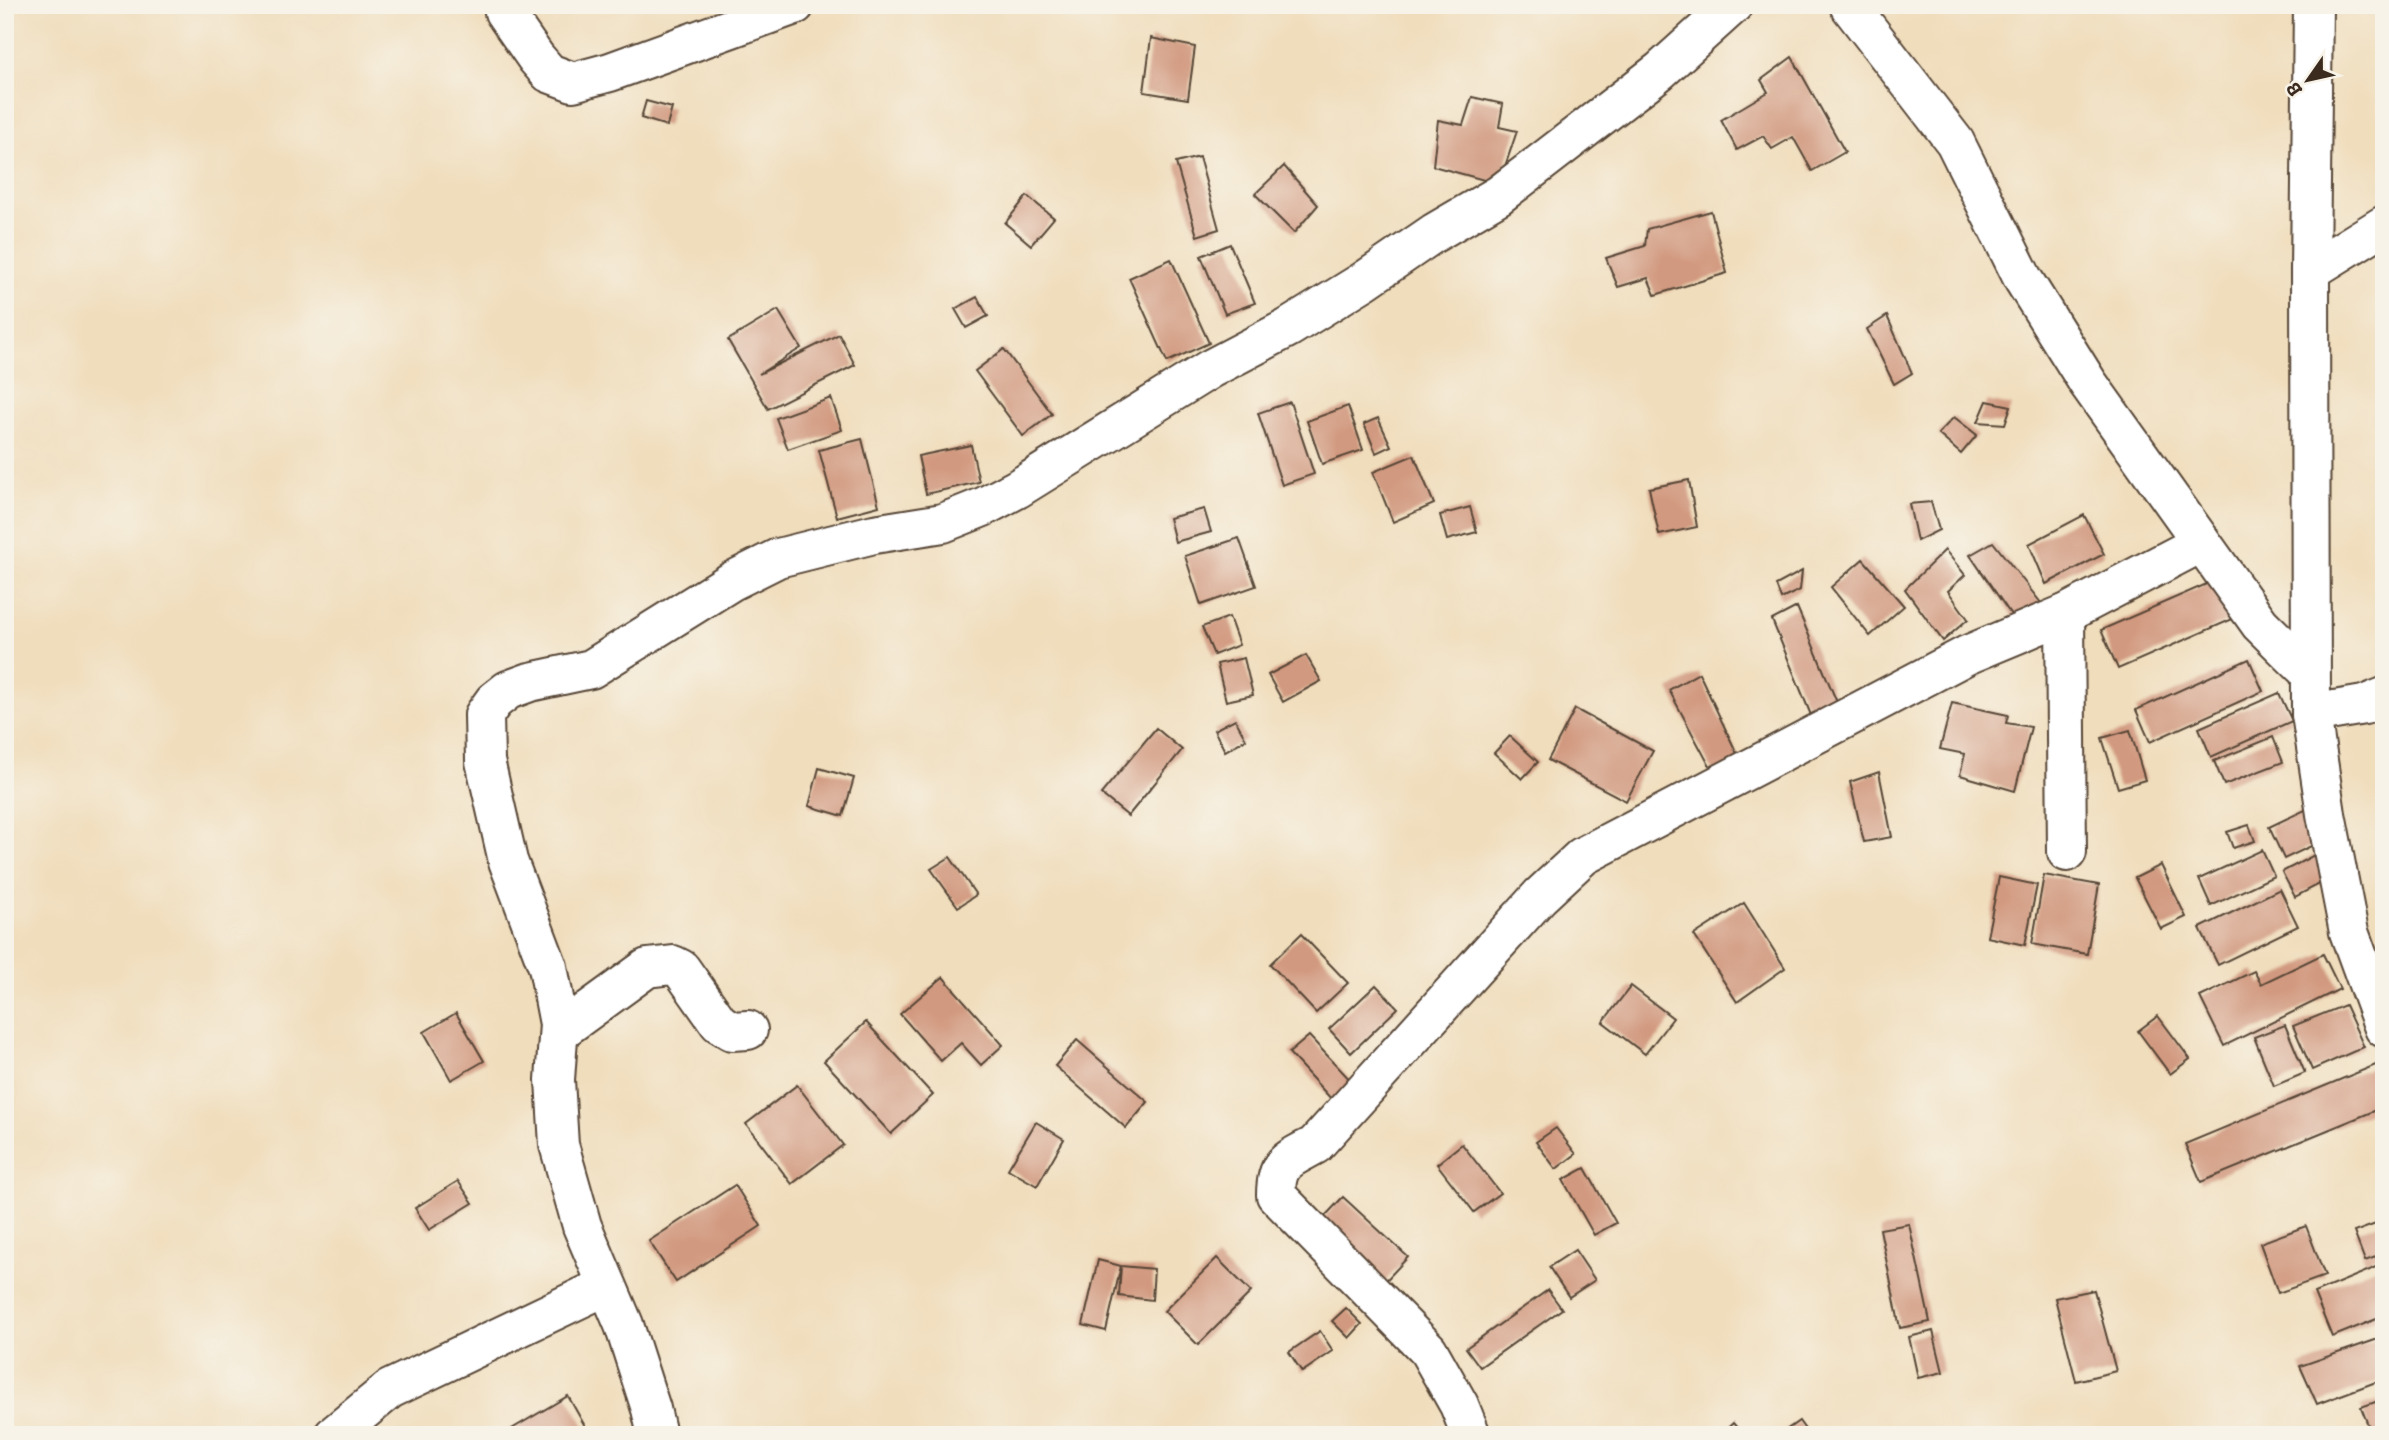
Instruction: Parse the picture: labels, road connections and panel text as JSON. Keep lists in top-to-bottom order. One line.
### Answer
{"north":"bottom left"}
